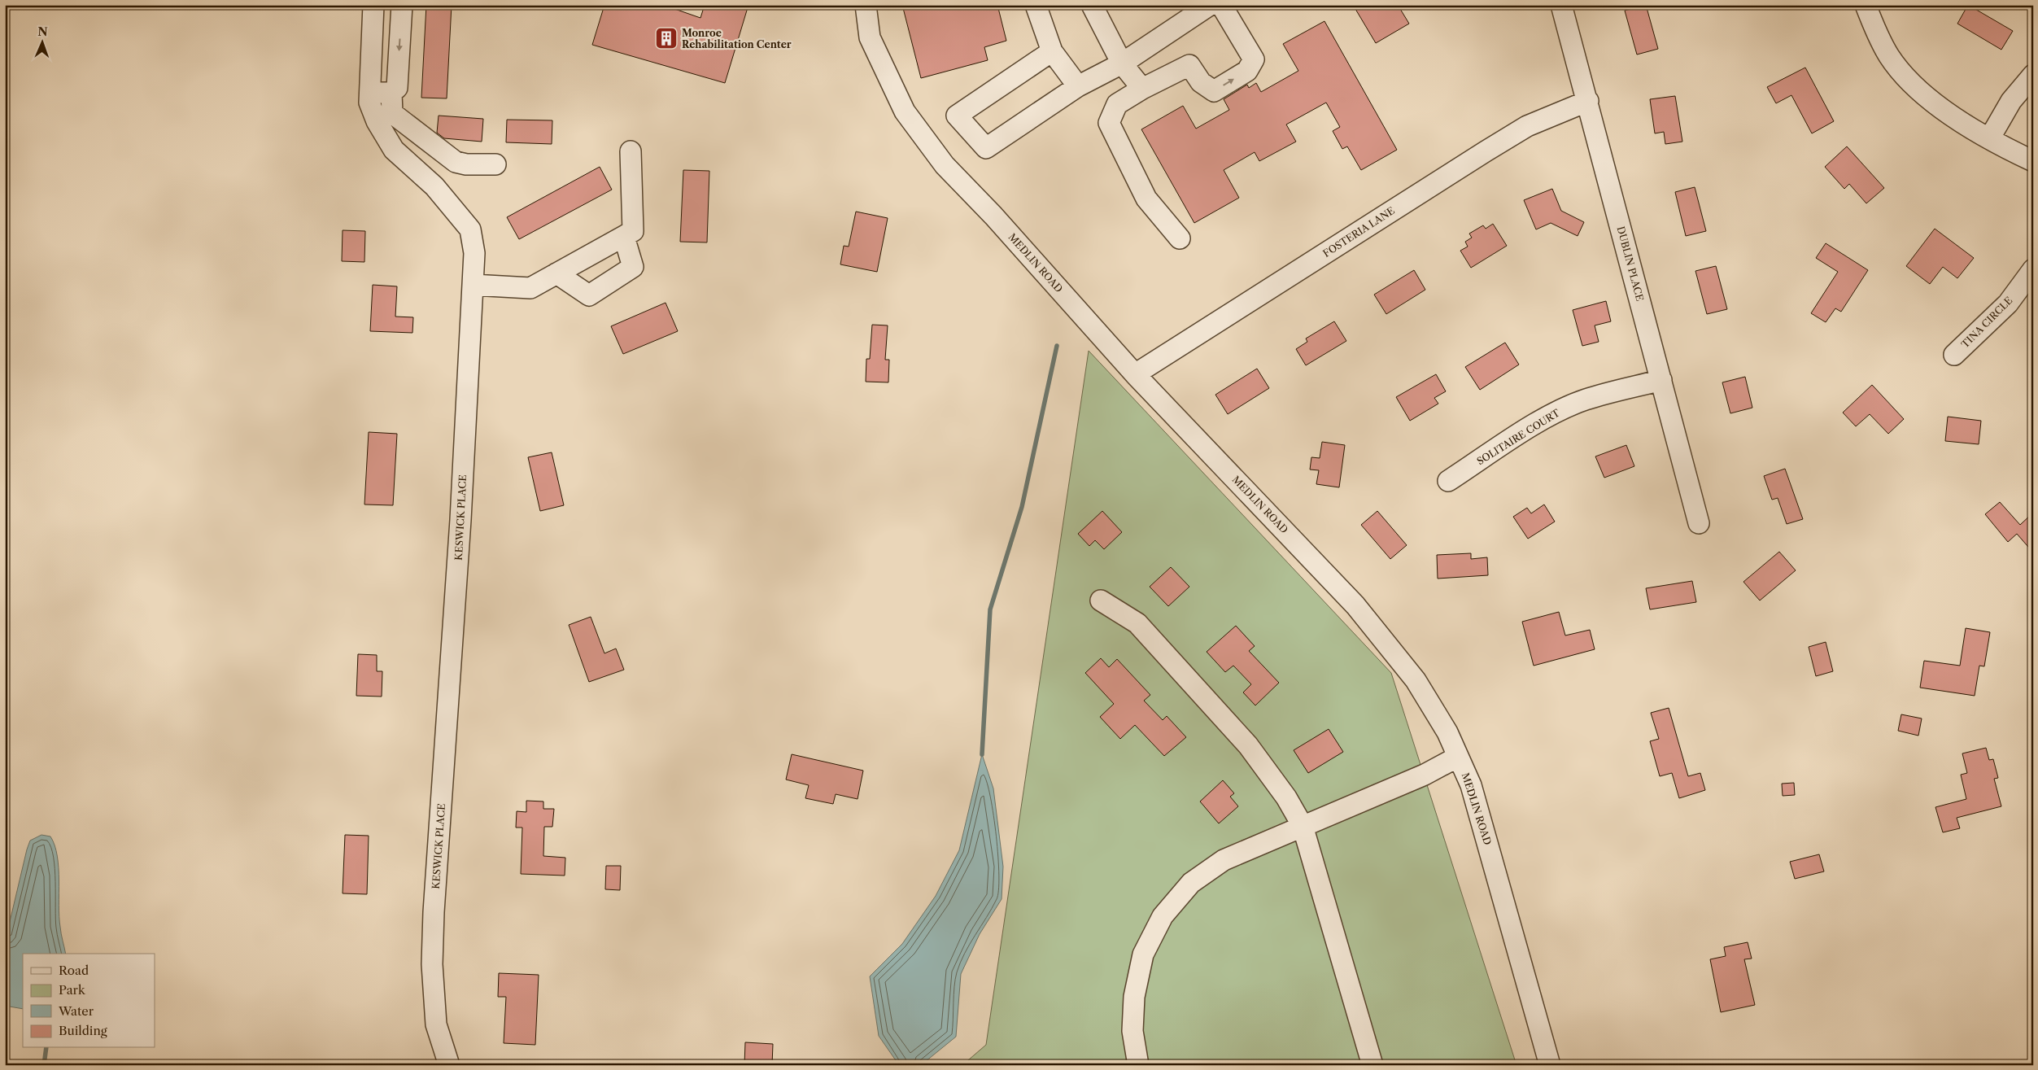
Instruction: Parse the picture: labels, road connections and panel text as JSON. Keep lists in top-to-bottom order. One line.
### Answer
{"streets":{"street":["FOSTERIA LANE","MEDLIN ROAD","DUBLIN PLACE","TINA CIRCLE","SOLITAIRE COURT","KESWICK PLACE"]},"crossings":[["FOSTERIA LANE","MEDLIN ROAD"],["FOSTERIA LANE","DUBLIN PLACE"],["DUBLIN PLACE","SOLITAIRE COURT"]],"places":{"building":["Monroe Rehabilitation Center"]},"legend":["Road","Park","Water","Building"],"north":"top"}
